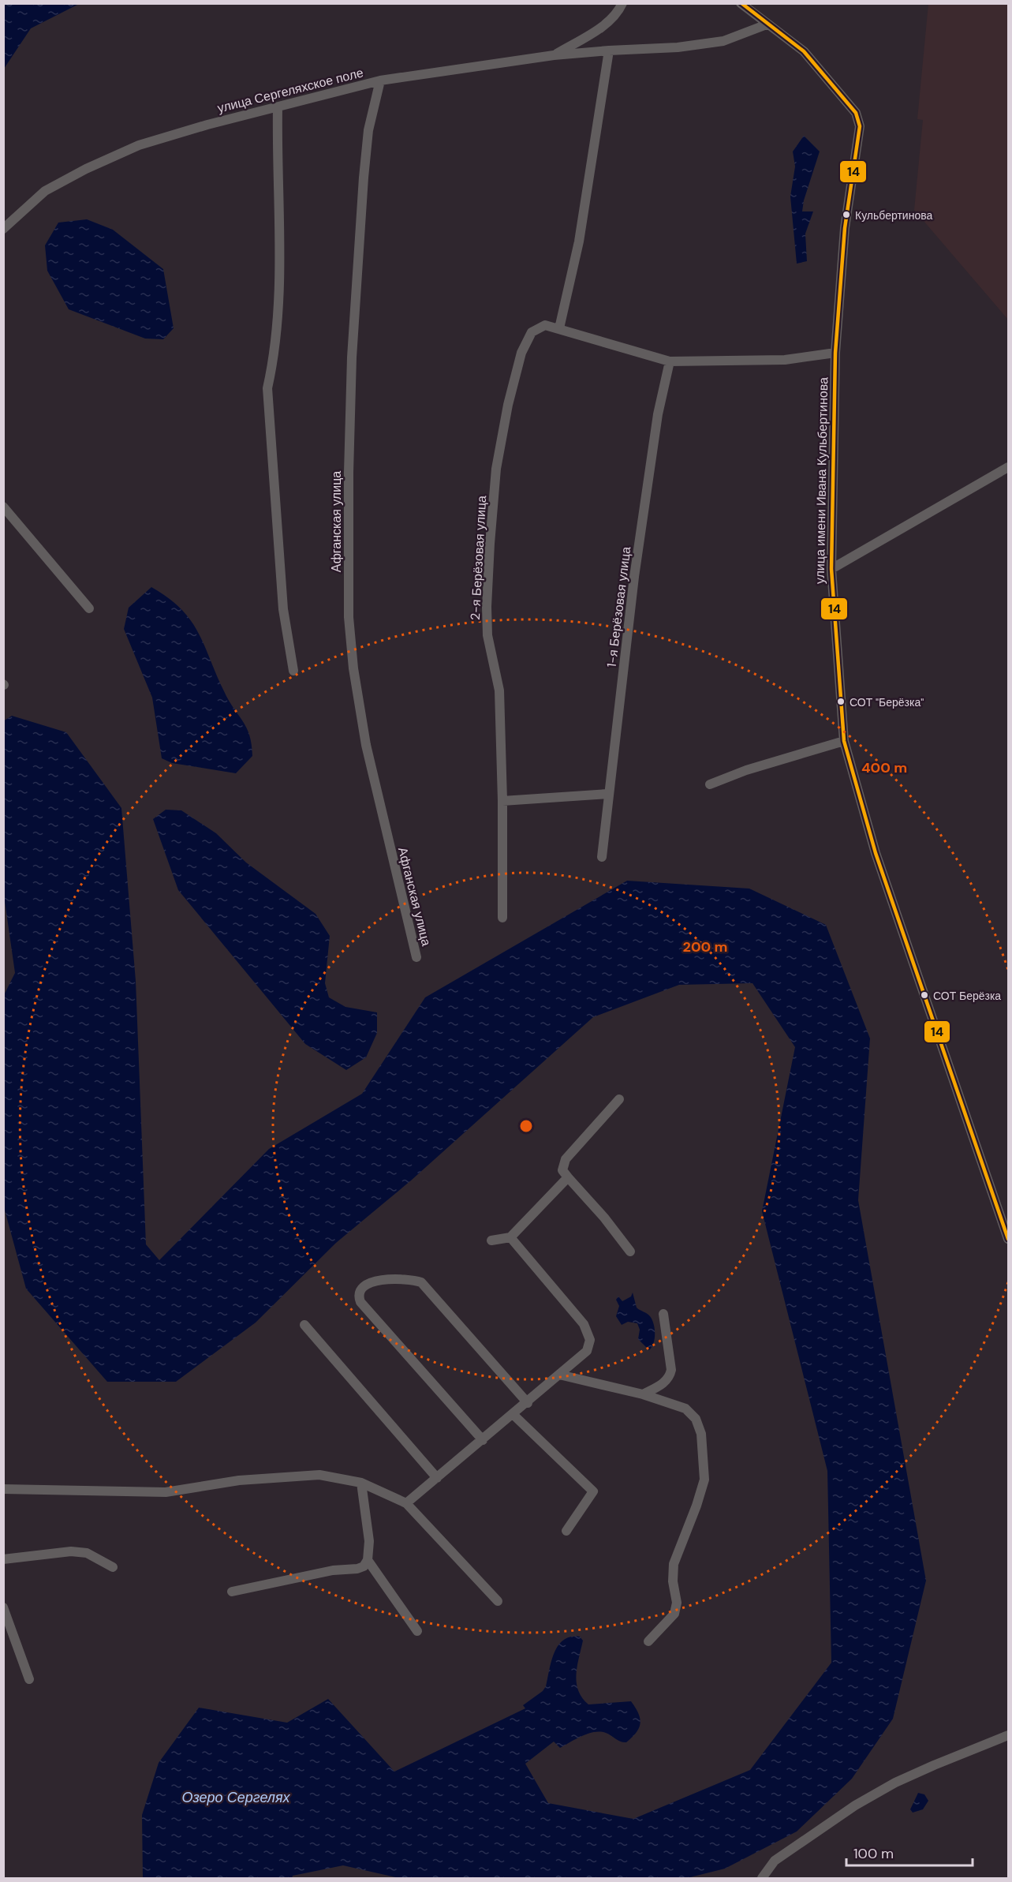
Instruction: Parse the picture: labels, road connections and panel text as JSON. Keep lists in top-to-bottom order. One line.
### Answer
{"streets":{"street":["улица Сергеляхское поле","улица имени Ивана Кульбертинова","Афганская улица","2-я Берёзовая улица","1-я Берёзовая улица"]},"crossings":[["улица Сергеляхское поле","улица имени Ивана Кульбертинова"],["улица Сергеляхское поле","Афганская улица"]],"water":["Озеро Сергелях"],"places":["Кульбертинова","СОТ \"Берёзка\"","СОТ Берёзка"],"lines":["transit line 14"],"scale_bar":"100 m","rings":["400 m","200 m"]}
